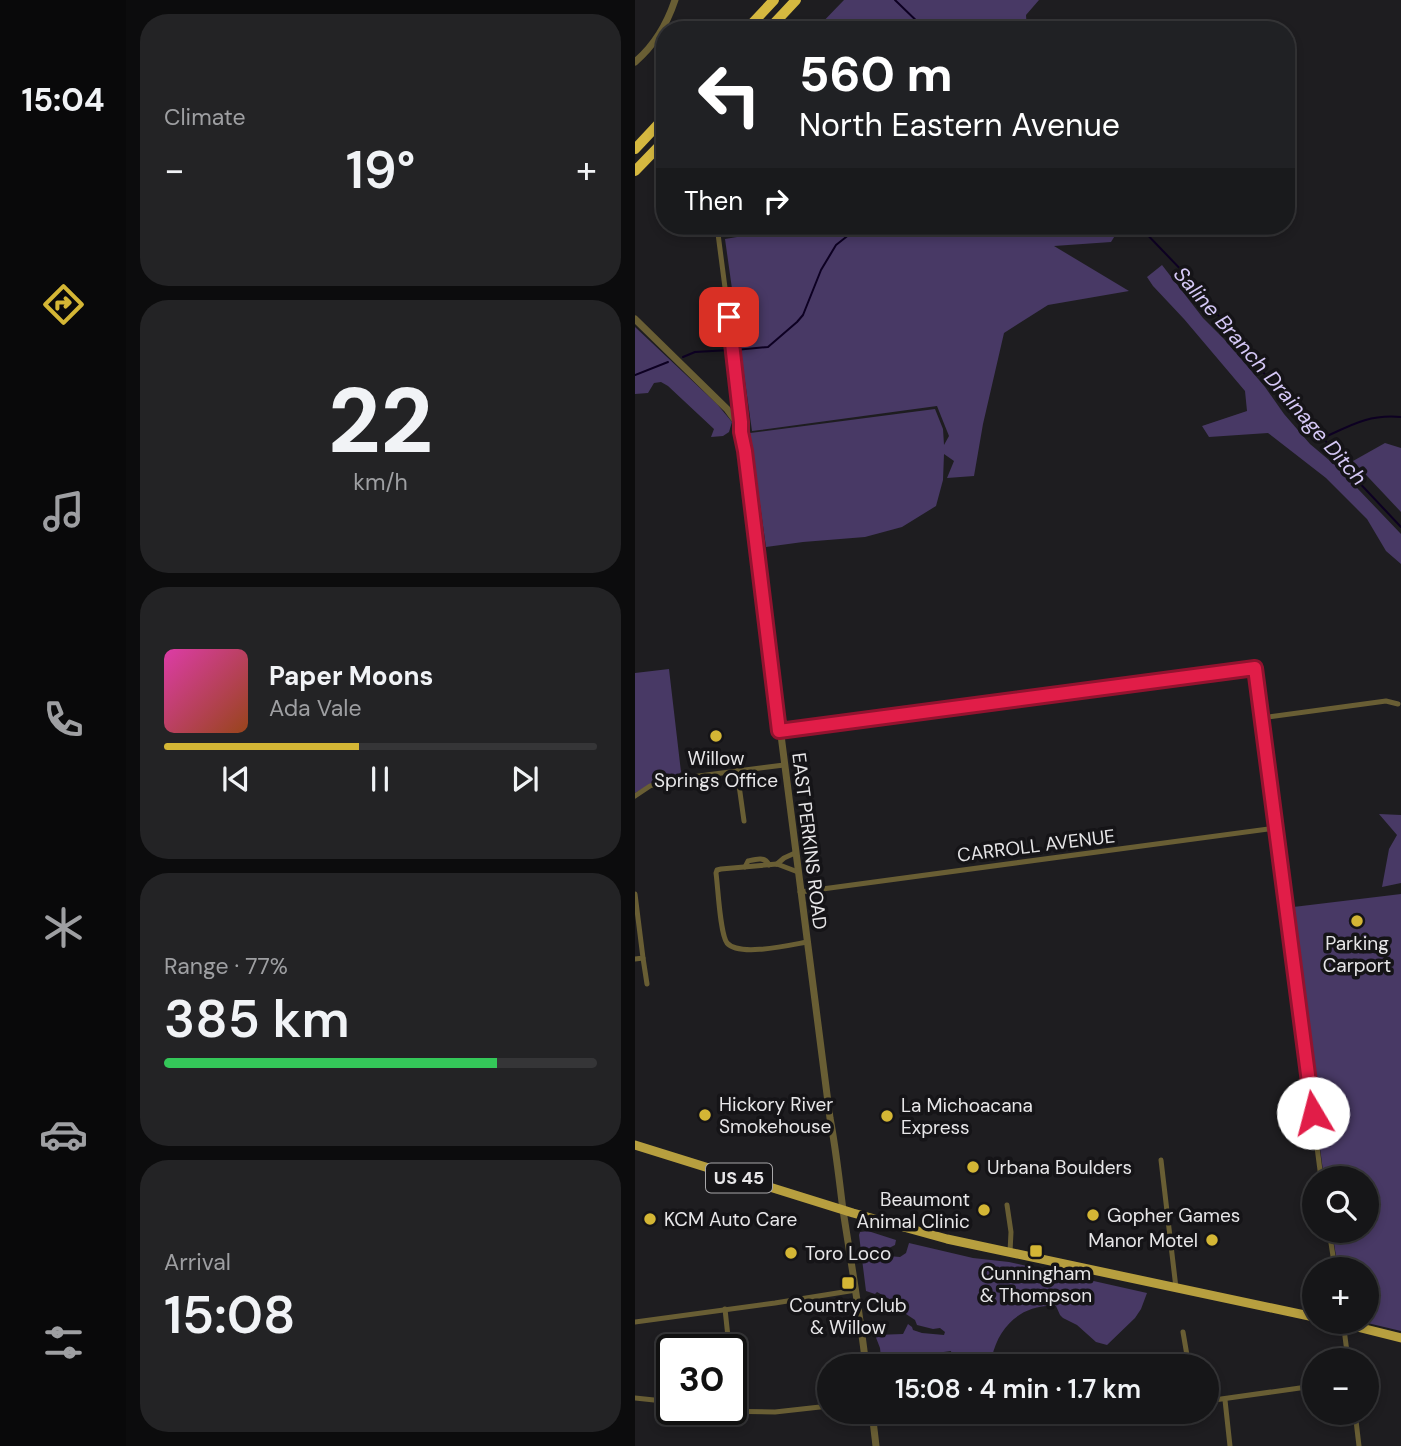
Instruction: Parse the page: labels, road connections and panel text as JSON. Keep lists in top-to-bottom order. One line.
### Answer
{"streets":{"main road":["US 45"],"street":["EAST PERKINS ROAD","CARROLL AVENUE"]},"crossings":[["EAST PERKINS ROAD","CARROLL AVENUE"],["EAST PERKINS ROAD","US 45"]],"water":["Saline Branch Drainage Ditch"],"places":{"other":["Willow Springs Office","Parking Carport","Hickory River Smokehouse","La Michoacana Express","Urbana Boulders","Beaumont Animal Clinic","Gopher Games","KCM Auto Care","Manor Motel","Toro Loco"],"transit":["Cunningham & Thompson","Country Club & Willow"]},"page":{"tabs":"15:04","tile":["Climate",["22","km/h"],["Range · 77%","385 km"],["Arrival","15:08"]],"turn":["560 m","North Eastern Avenue"],"heat":["−","19°","+"],"then":"Then","song":["Paper Moons","Ada Vale"],"map_buttons":["+","−"],"limit":"30","trip":"15:08 · 4 min · 1.7 km"}}
